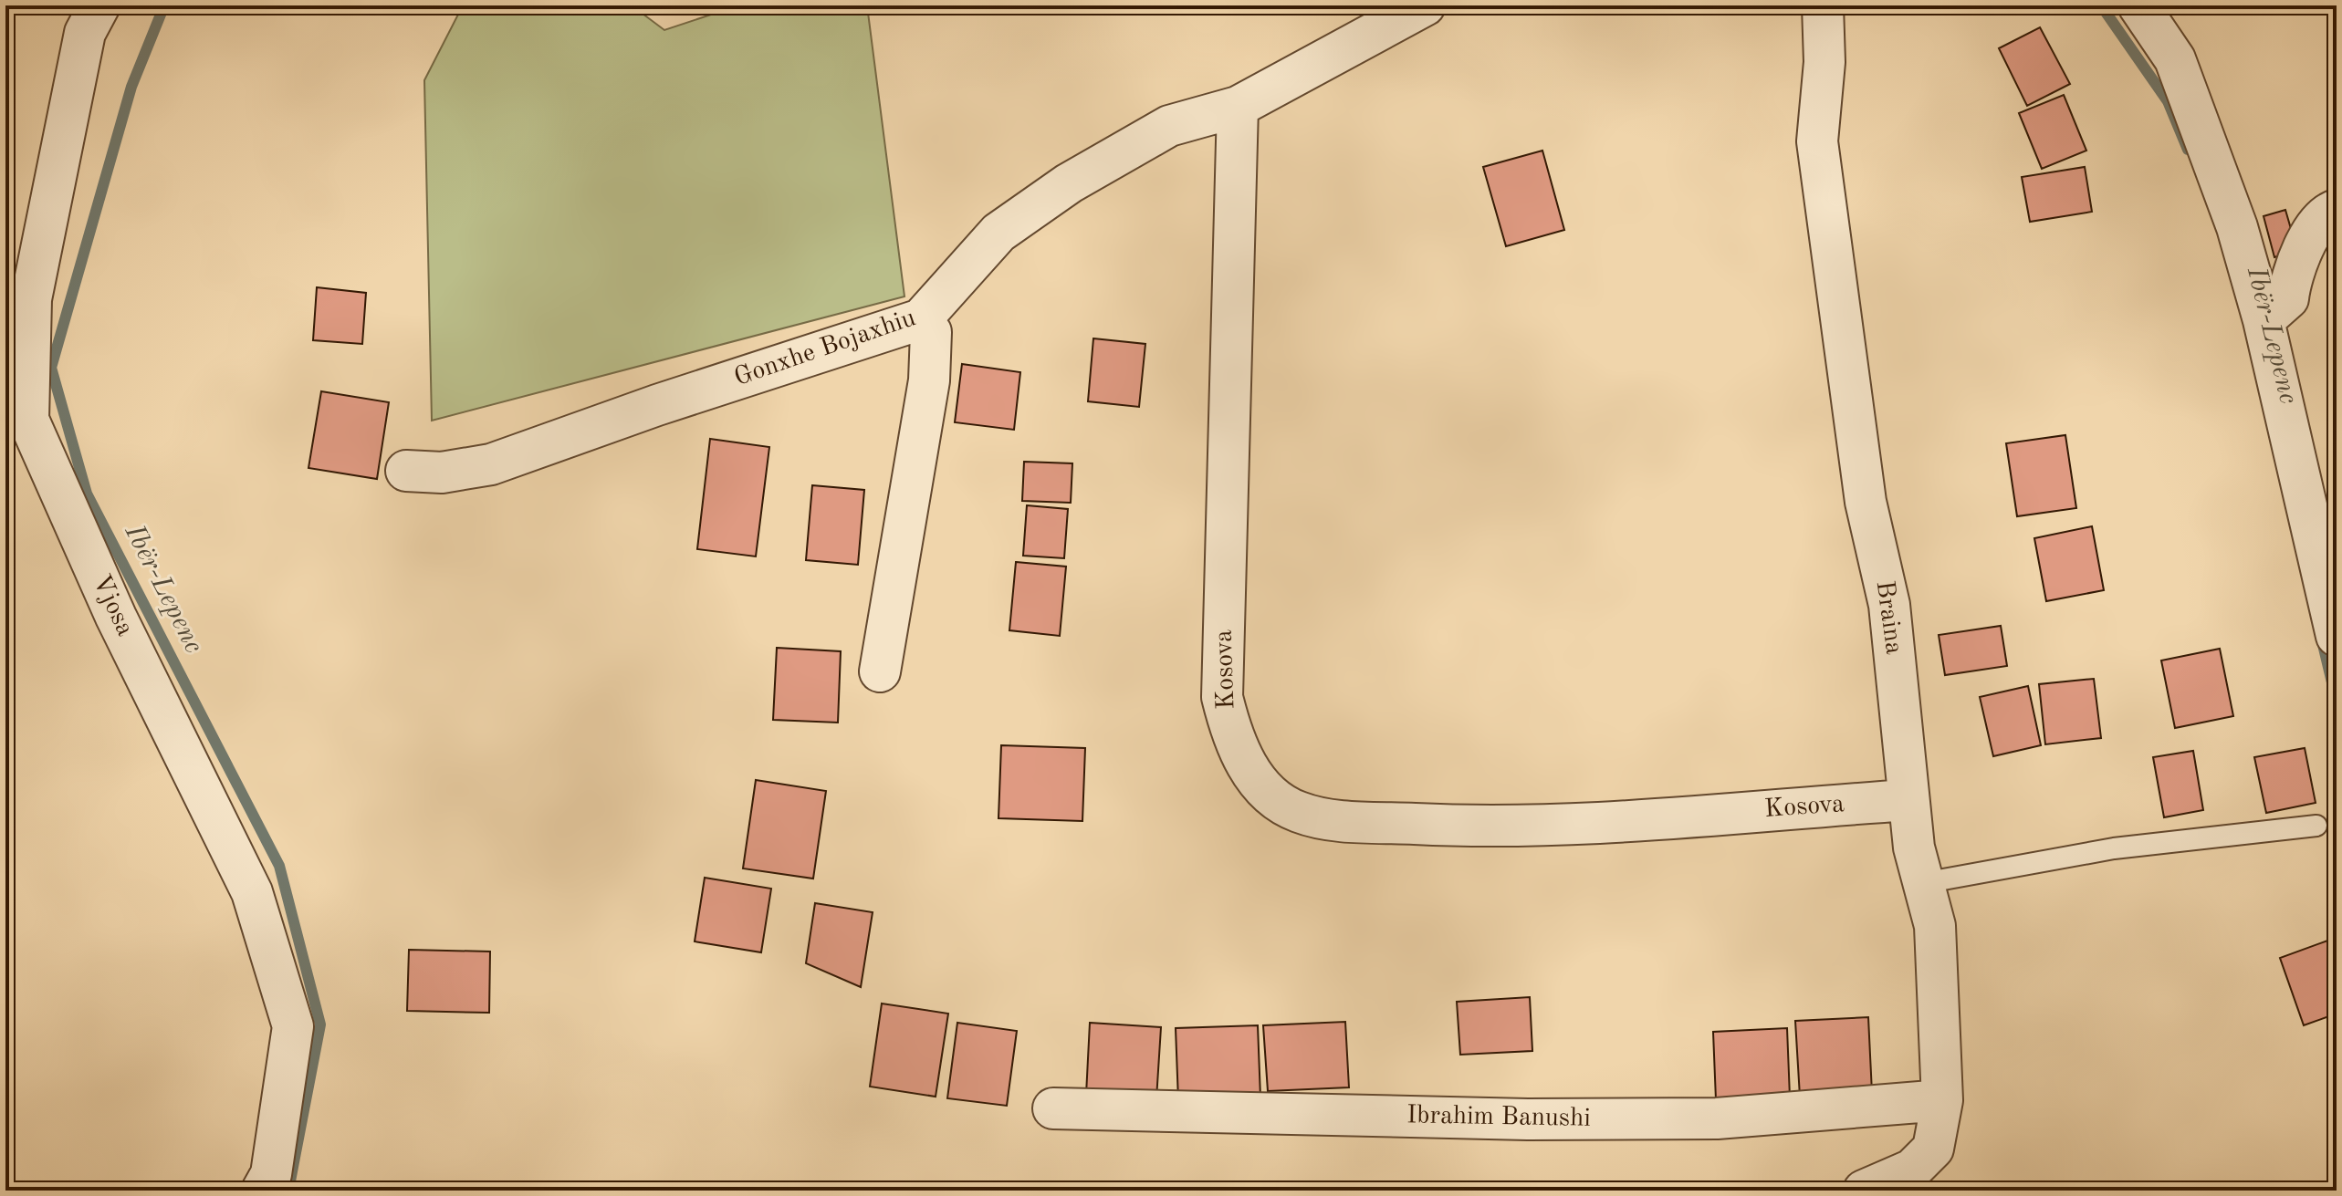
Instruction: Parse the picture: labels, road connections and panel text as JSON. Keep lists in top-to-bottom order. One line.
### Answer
{"streets":{"street":["Gonxhe Bojaxhiu","Vjosa","Braina","Kosova","Ibrahim Banushi"]},"crossings":[["Gonxhe Bojaxhiu","Kosova"],["Braina","Kosova"],["Braina","Ibrahim Banushi"]],"water":["Ibër-Lepenc"]}
